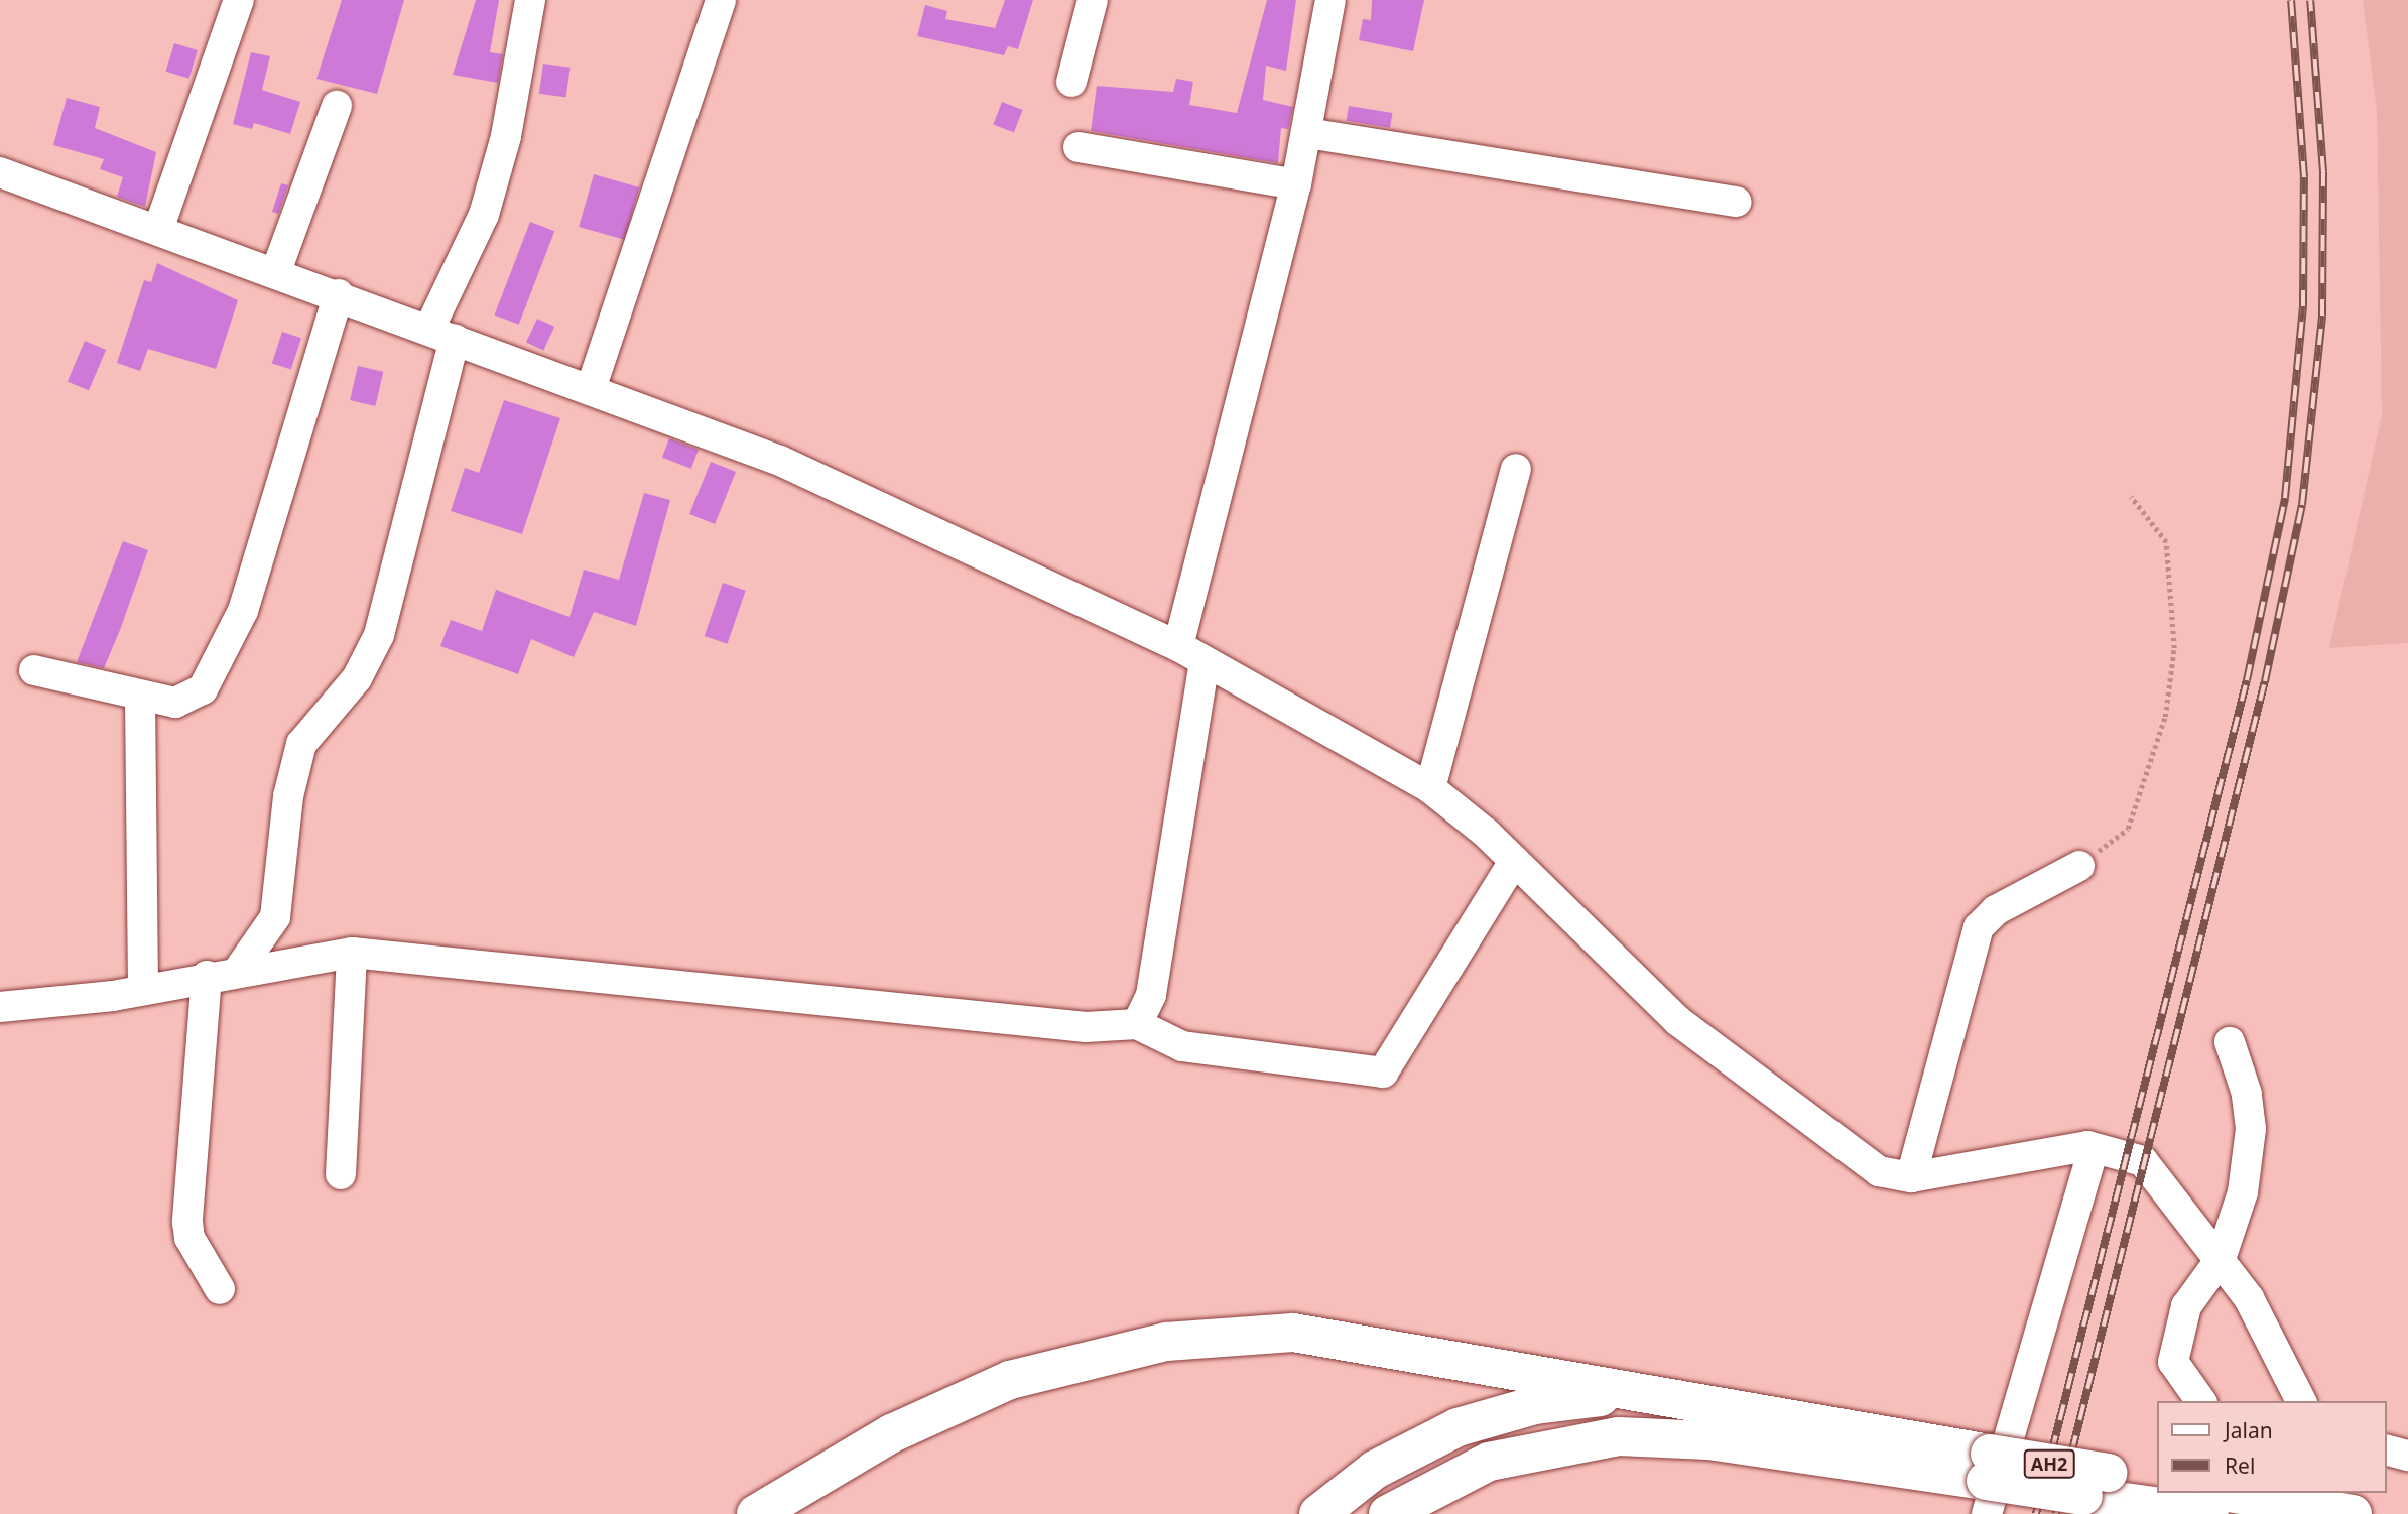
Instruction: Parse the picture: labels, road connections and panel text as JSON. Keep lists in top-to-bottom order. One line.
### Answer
{"legend":["Jalan","Rel"]}
